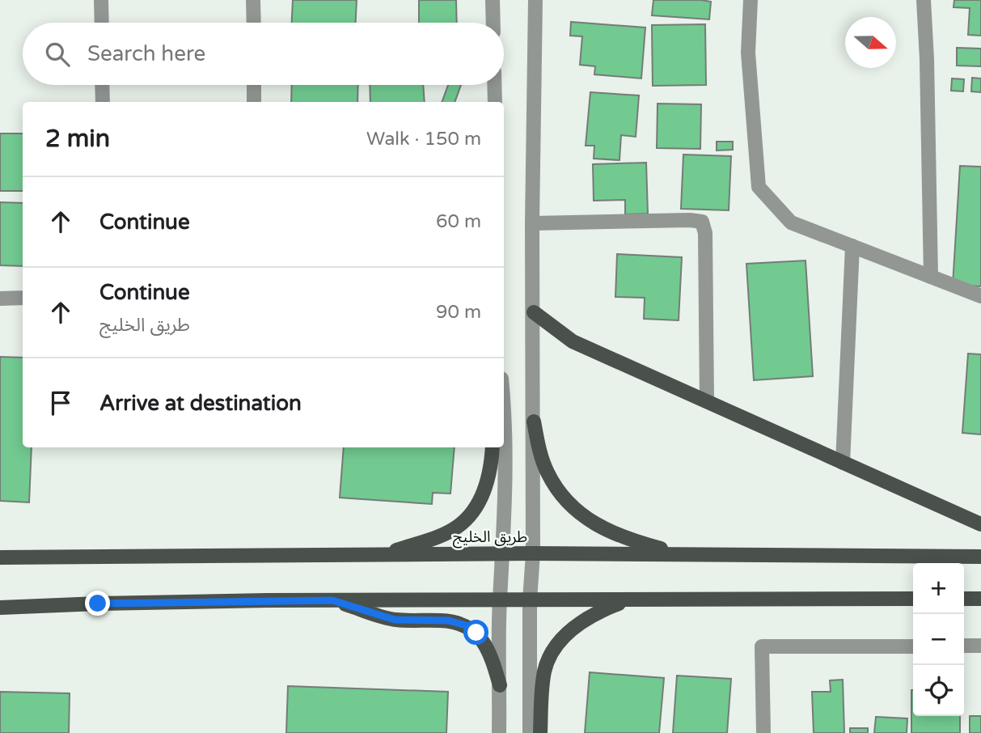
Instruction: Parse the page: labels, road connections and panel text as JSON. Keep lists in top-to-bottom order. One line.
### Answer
{"streets":{"main road":["طريق الخليج"]},"north":"right","page":{"search":"Search here","heading":["2 min","Walk · 150 m"],"list":[["Continue","60 m"],["Continue","طريق الخليج","90 m"],"Arrive at destination"],"map_buttons":["+","−"]}}
